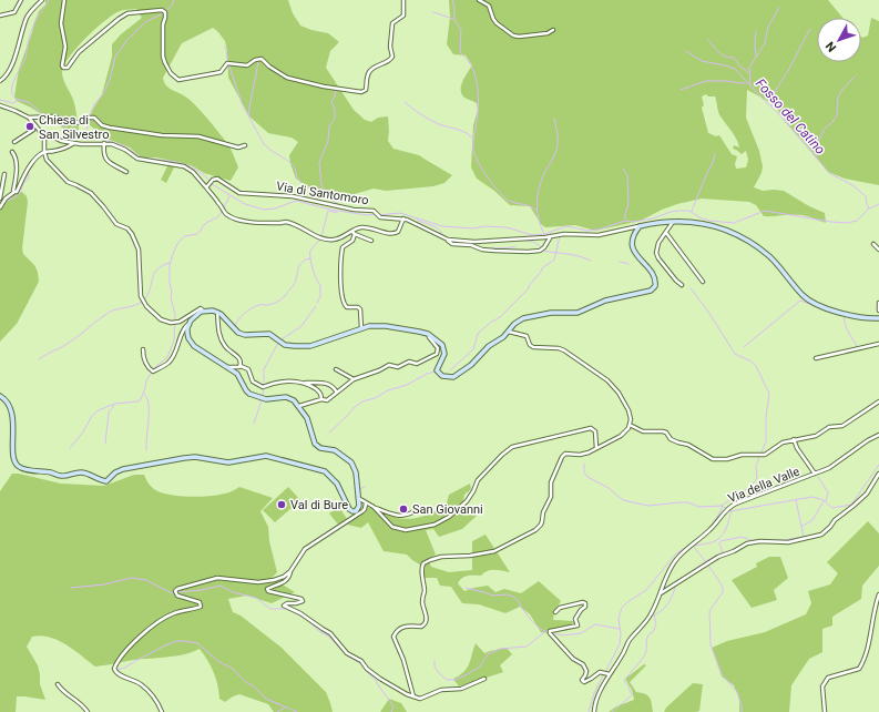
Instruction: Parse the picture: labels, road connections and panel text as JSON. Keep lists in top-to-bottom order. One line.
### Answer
{"streets":{"main road":["Via di Santomoro"],"street":["Via della Valle"]},"water":["Fosso del Catino"],"places":["Chiesa di San Silvestro","Val di Bure","San Giovanni"],"north":"bottom left"}
